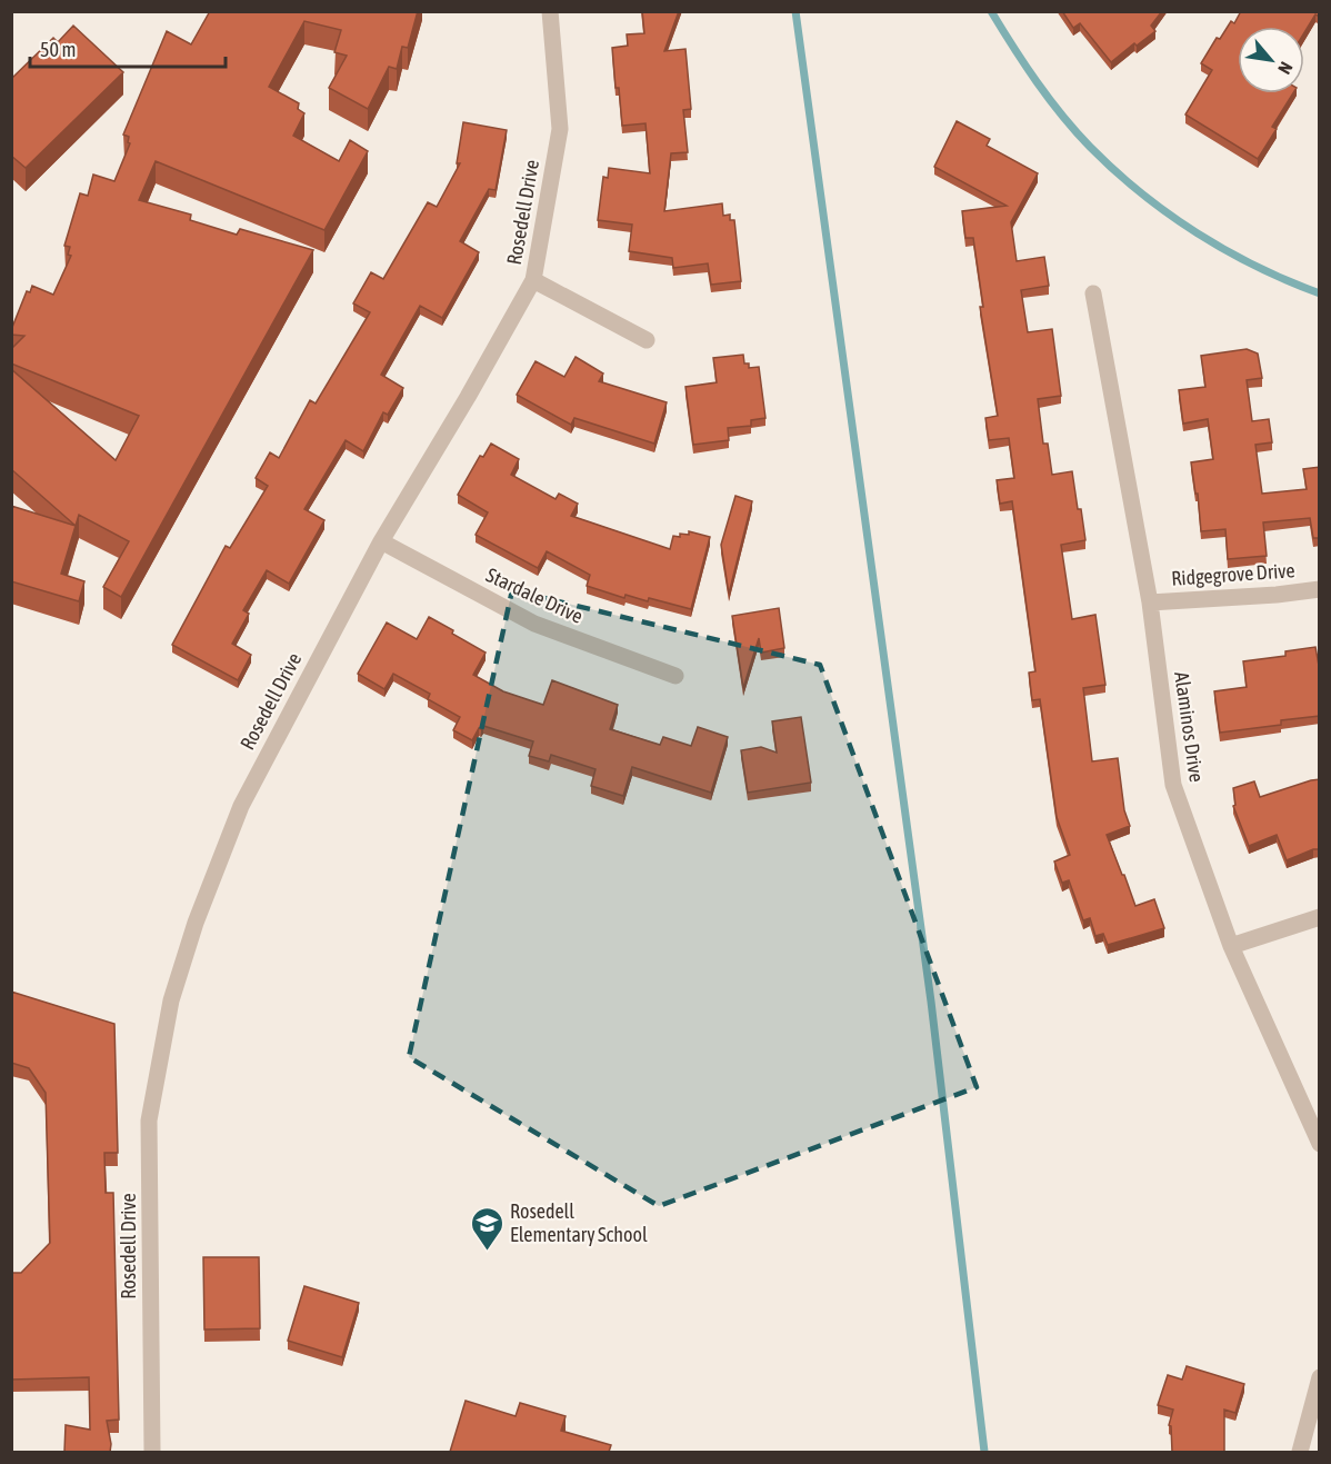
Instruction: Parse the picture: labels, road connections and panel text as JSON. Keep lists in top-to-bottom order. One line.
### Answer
{"streets":{"street":["Rosedell Drive","Ridgegrove Drive","Stardale Drive","Alaminos Drive"]},"crossings":[["Rosedell Drive","Stardale Drive"],["Ridgegrove Drive","Alaminos Drive"]],"places":{"school or university":["Rosedell Elementary School"]},"scale_bar":"50 m","north":"bottom right"}
